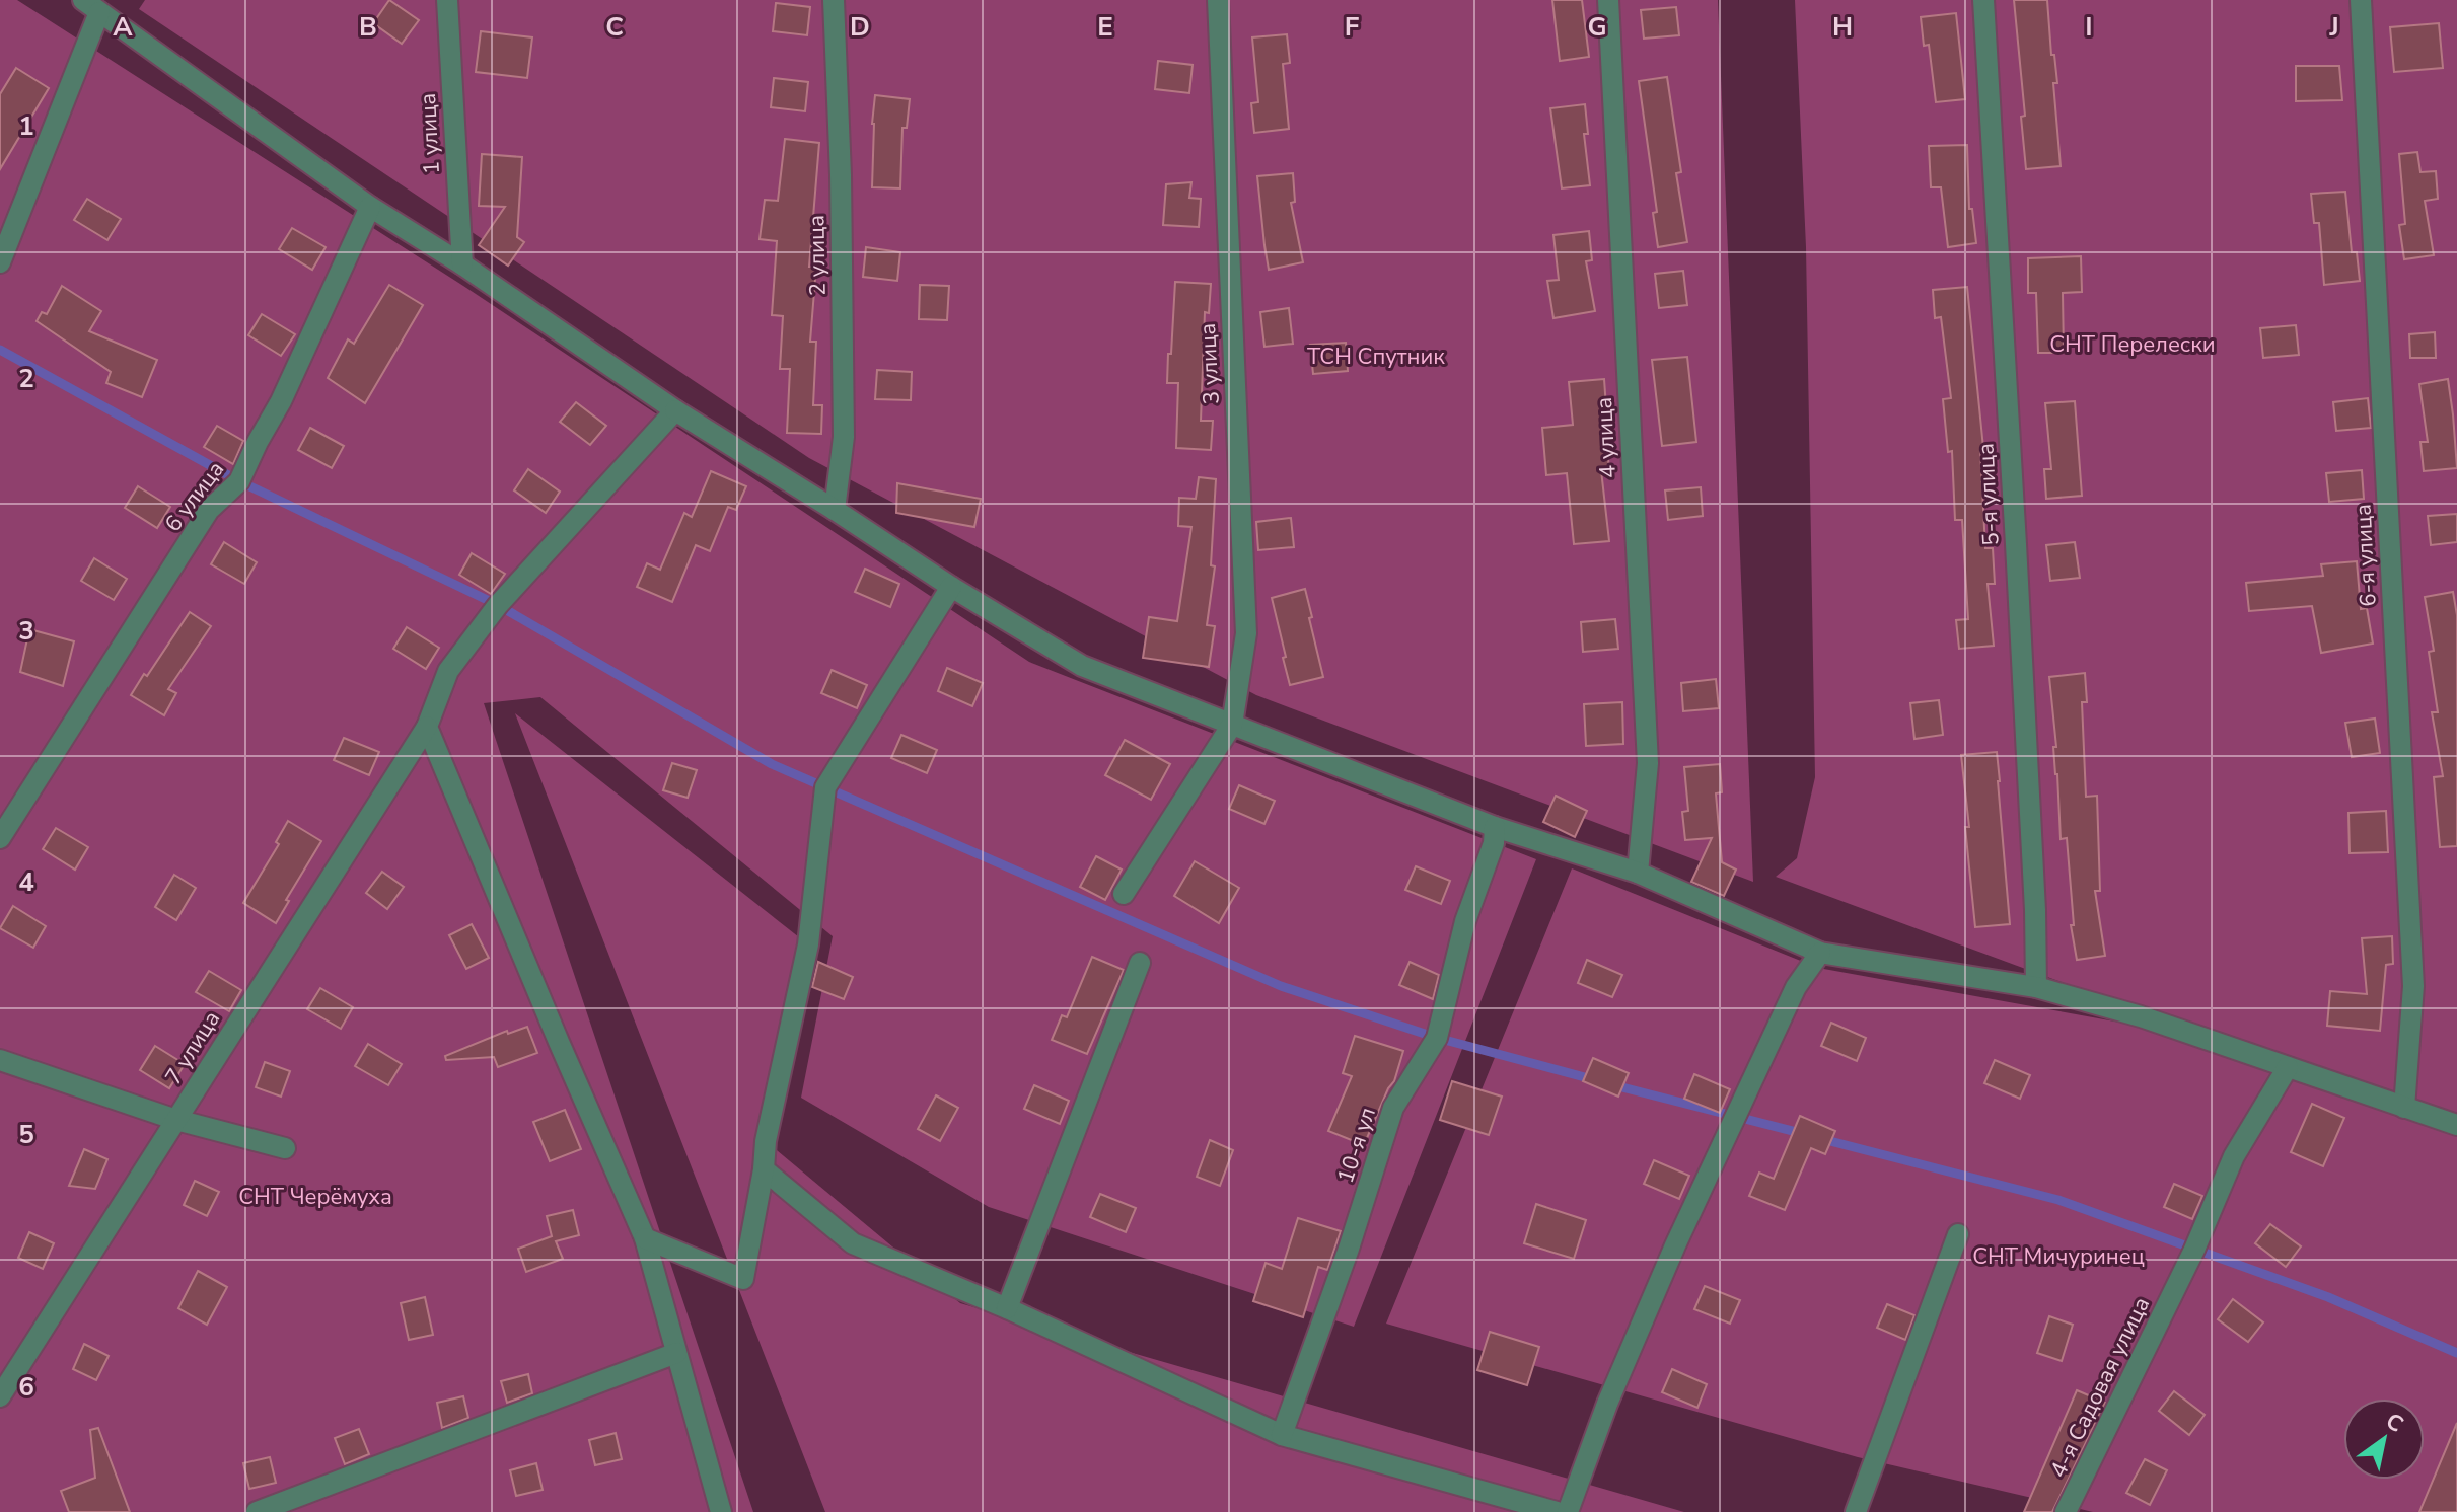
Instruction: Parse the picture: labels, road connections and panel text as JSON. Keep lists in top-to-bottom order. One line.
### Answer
{"streets":{"street":["1 улица","2 улица","3 улица","4 улица","5-я улица","6 улица","6-я улица","7 улица","10-я ул","4-я Садовая улица"]},"parks":["СНТ Перелески","ТСН Спутник","СНТ Черёмуха","СНТ Мичуринец"],"north":"top right","grid":{"columns":["A","B","C","D","E","F","G","H","I","J"],"rows":["1","2","3","4","5","6"]}}
